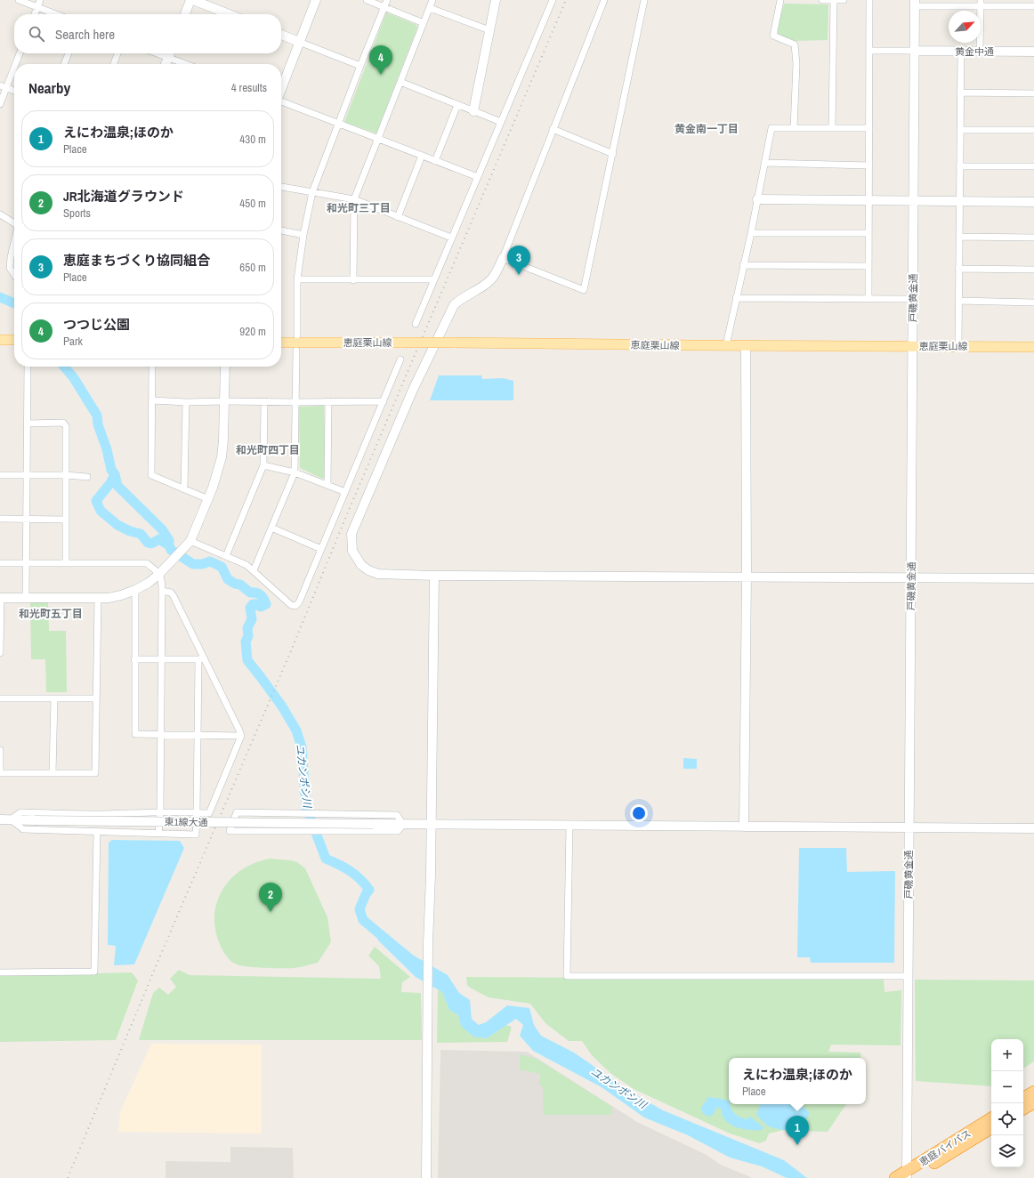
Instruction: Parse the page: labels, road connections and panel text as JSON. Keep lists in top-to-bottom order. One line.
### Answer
{"streets":{"highway":["恵庭バイパス"],"main road":["恵庭栗山線"],"street":["黄金中通","戸磯黄金通","東1線大通"]},"crossings":[["黄金中通","戸磯黄金通"],["戸磯黄金通","恵庭栗山線"],["戸磯黄金通","東1線大通"],["戸磯黄金通","恵庭バイパス"]],"districts":["黄金南一丁目","和光町三丁目","和光町四丁目","和光町五丁目"],"water":["ユカンボシ川"],"north":"top right","page":{"search":"Search here","pins":["4","3","2","1"],"heading":["Nearby","4 results"],"list":[{"mark":"1","name":"えにわ温泉;ほのか","note":"Place","value":"430 m"},{"mark":"2","name":"JR北海道グラウンド","note":"Sports","value":"450 m"},{"mark":"3","name":"恵庭まちづくり協同組合","note":"Place","value":"650 m"},{"mark":"4","name":"つつじ公園","note":"Park","value":"920 m"}],"map_buttons":["+","−"],"popup":["えにわ温泉;ほのか","Place"]}}
